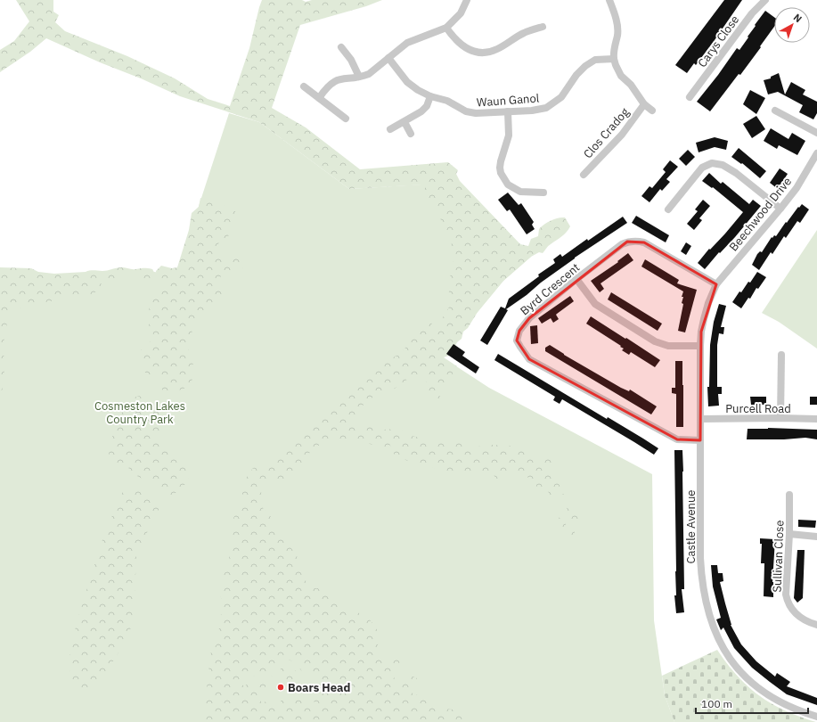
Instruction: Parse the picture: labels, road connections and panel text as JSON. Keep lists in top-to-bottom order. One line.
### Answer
{"streets":{"street":["Carys Close","Waun Ganol","Clos Cradog","Beechwood Drive","Byrd Crescent","Purcell Road","Castle Avenue","Sullivan Close"]},"crossings":[["Beechwood Drive","Byrd Crescent"],["Beechwood Drive","Castle Avenue"],["Byrd Crescent","Castle Avenue"],["Purcell Road","Castle Avenue"]],"parks":["Cosmeston Lakes Country Park"],"places":["Boars Head"],"scale_bar":"100 m","north":"top right"}
